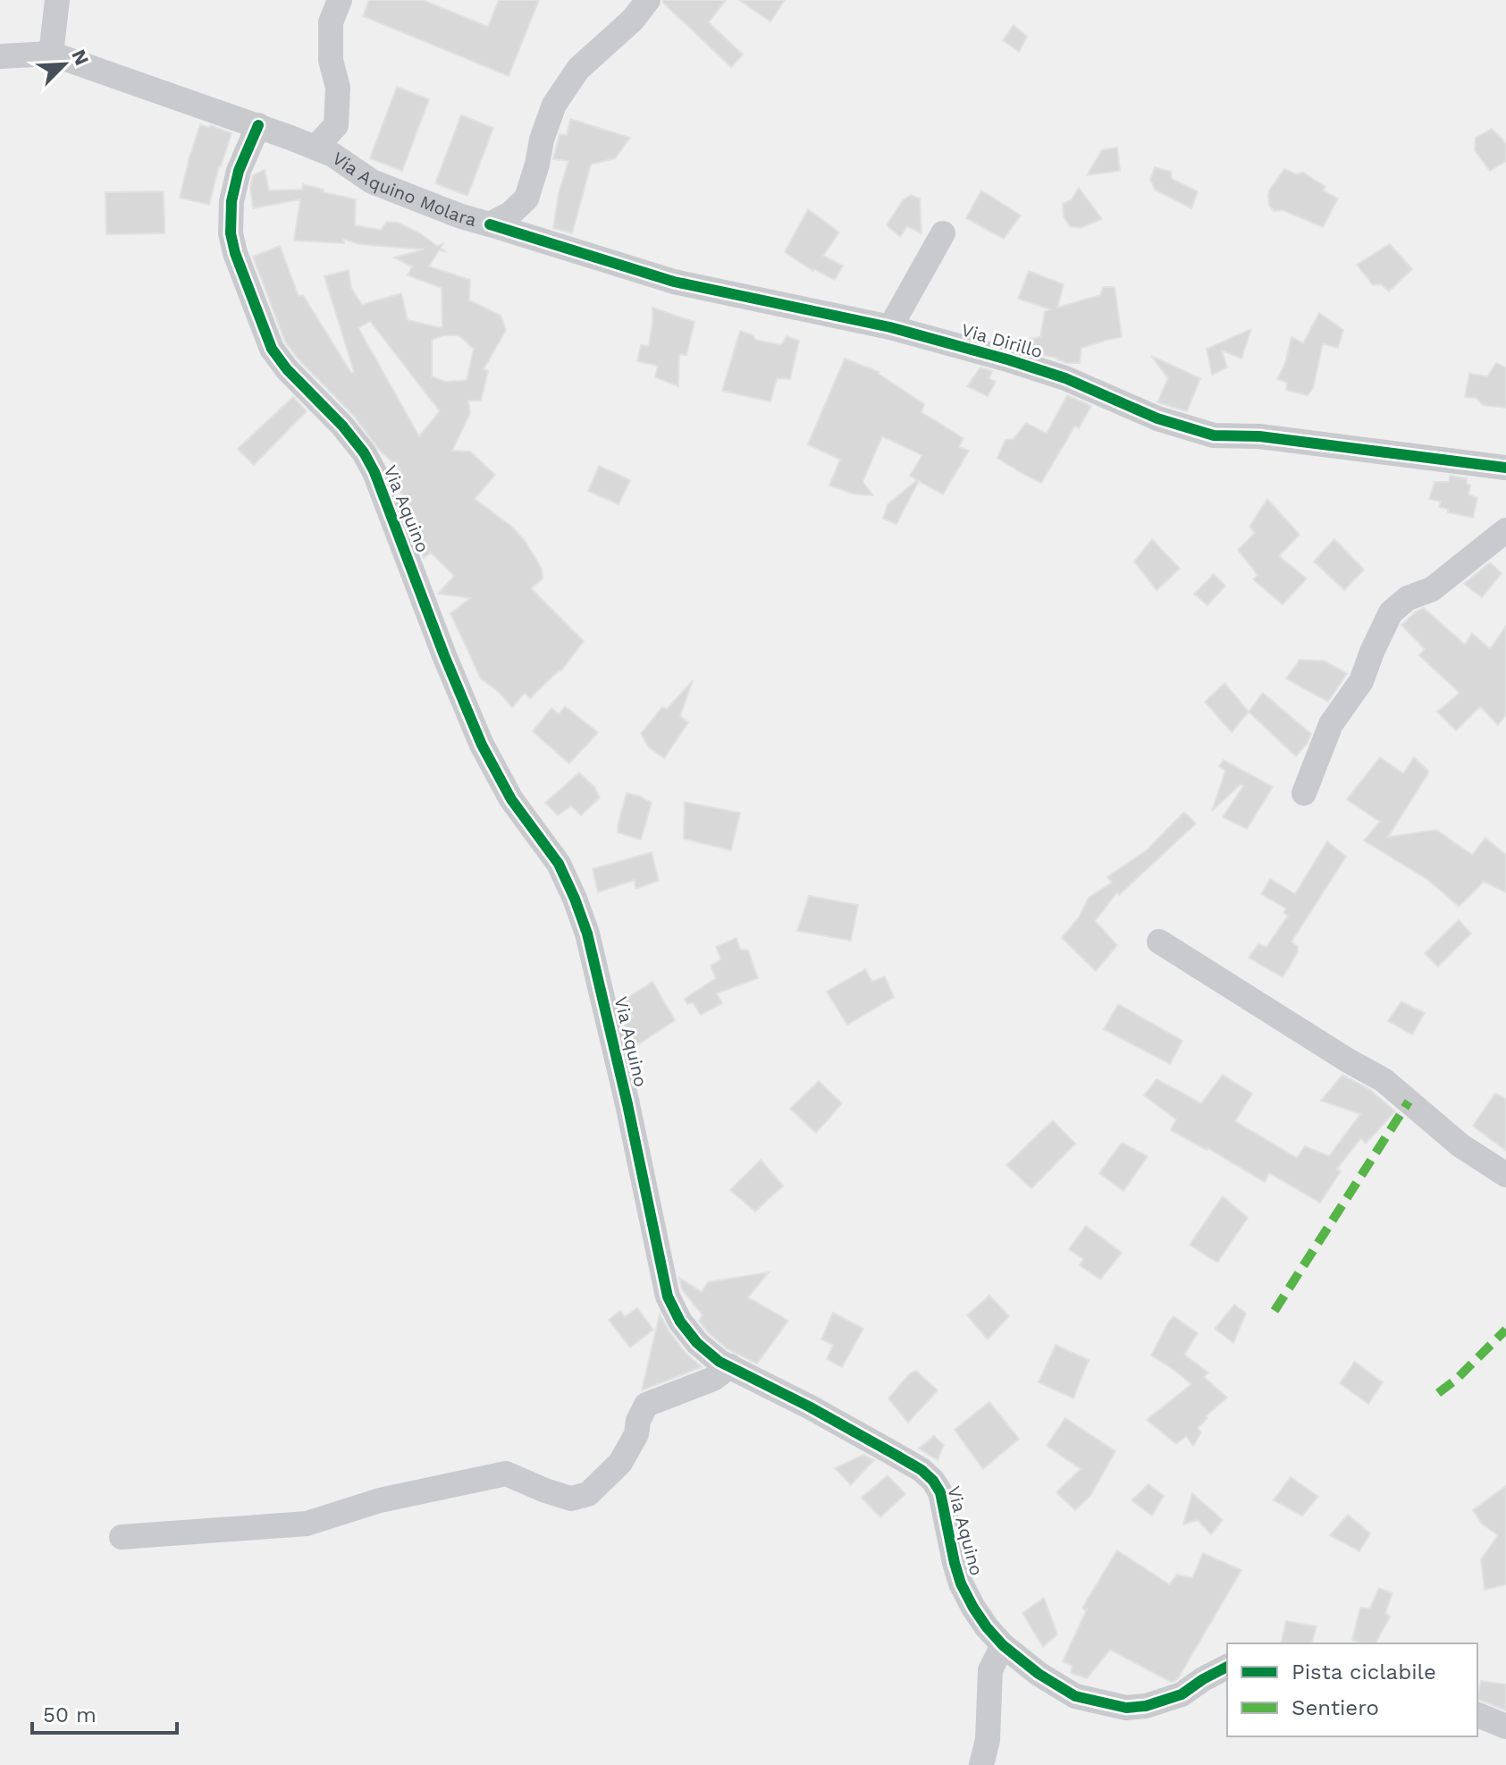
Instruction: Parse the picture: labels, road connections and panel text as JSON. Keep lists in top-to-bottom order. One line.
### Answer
{"streets":{"street":["Via Aquino Molara","Via Dirillo","Via Aquino"]},"crossings":[["Via Aquino Molara","Via Dirillo"],["Via Aquino Molara","Via Aquino"]],"legend":["Pista ciclabile","Sentiero"],"scale_bar":"50 m","north":"top right"}
